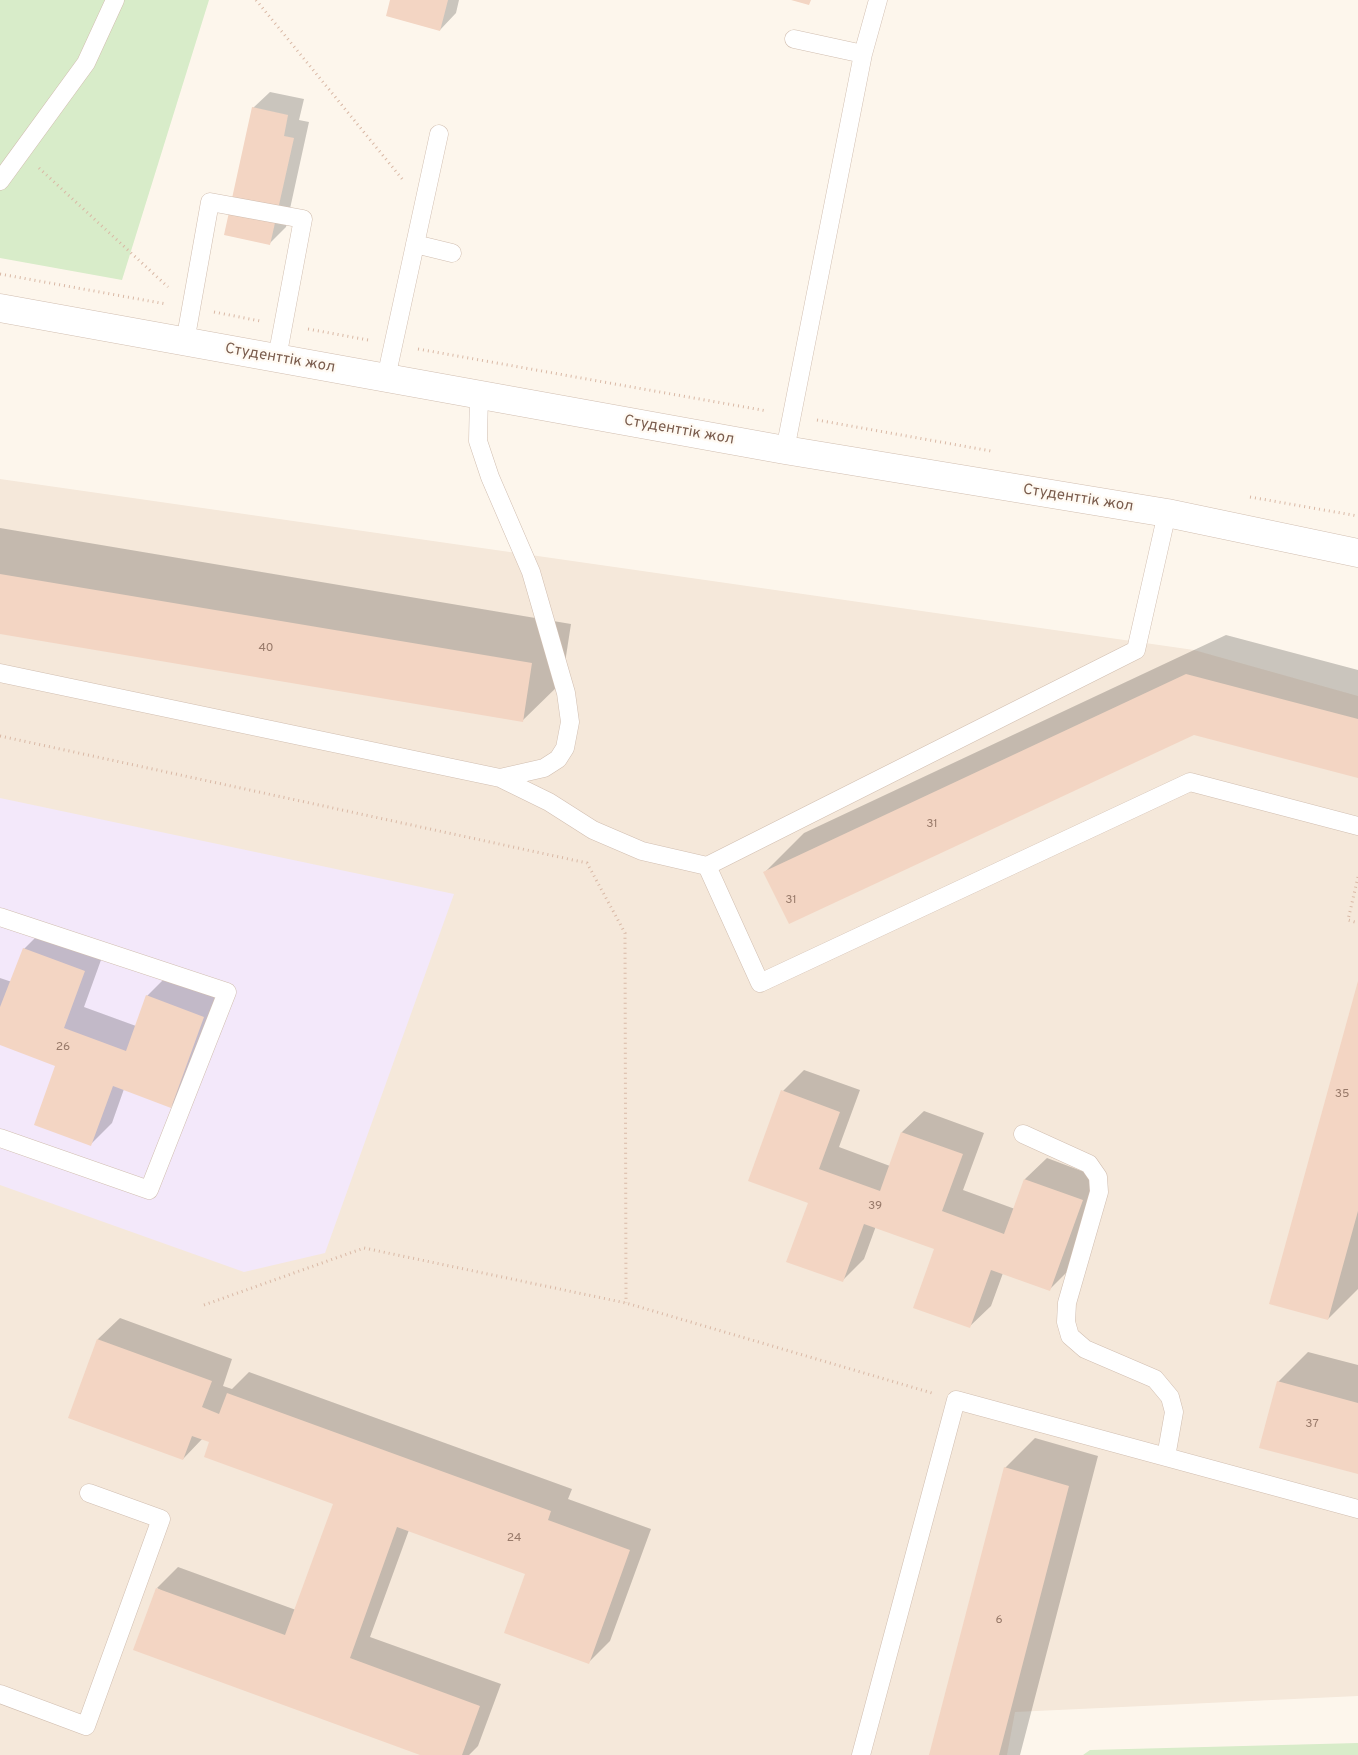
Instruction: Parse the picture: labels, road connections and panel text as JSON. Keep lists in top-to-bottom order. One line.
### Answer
{"streets":{"street":["Студенттік жол"]},"house_numbers":["40","31","31","26","35","39","37","24","6"]}
